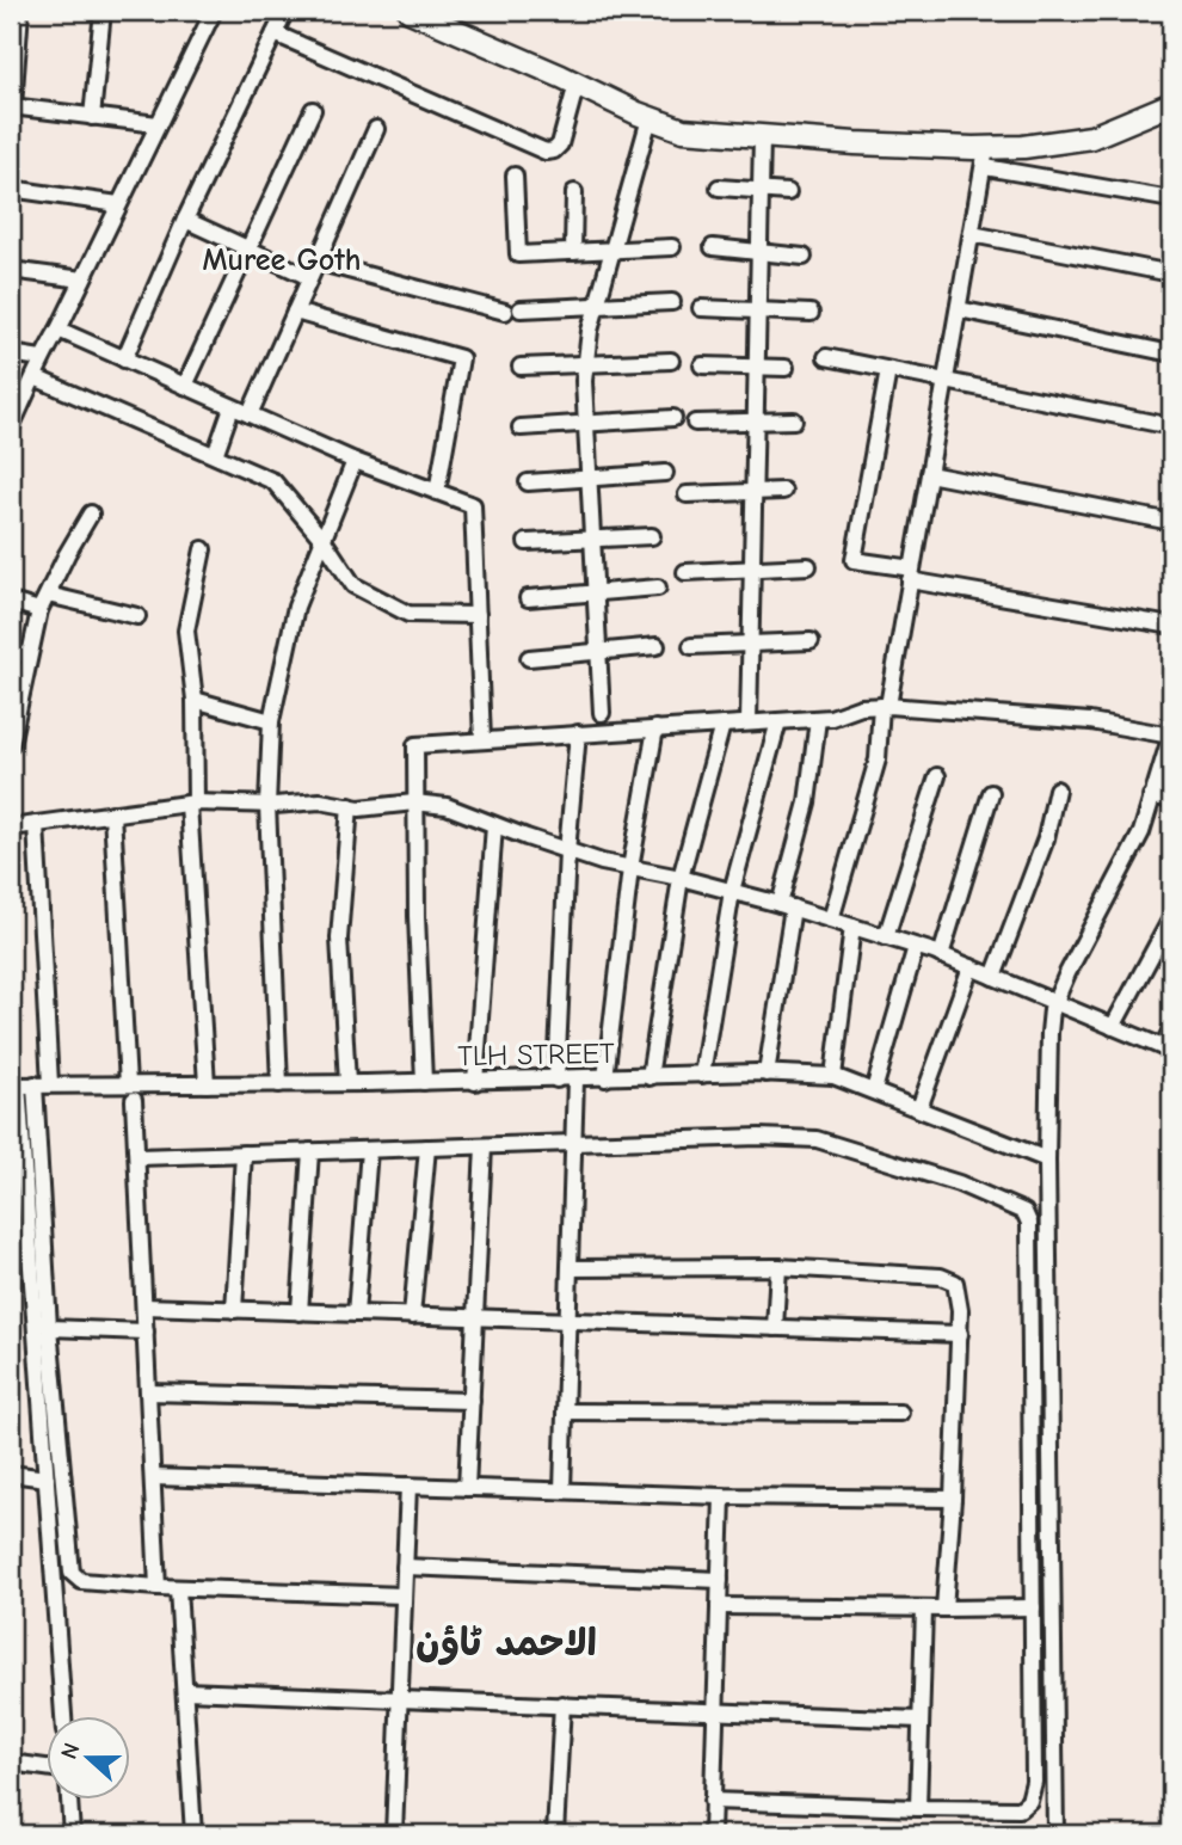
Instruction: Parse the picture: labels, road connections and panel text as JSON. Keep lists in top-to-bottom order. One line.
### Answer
{"streets":{"street":["TLH STREET"]},"districts":["Muree Goth","الاحمد ٹاؤن"],"north":"left"}
